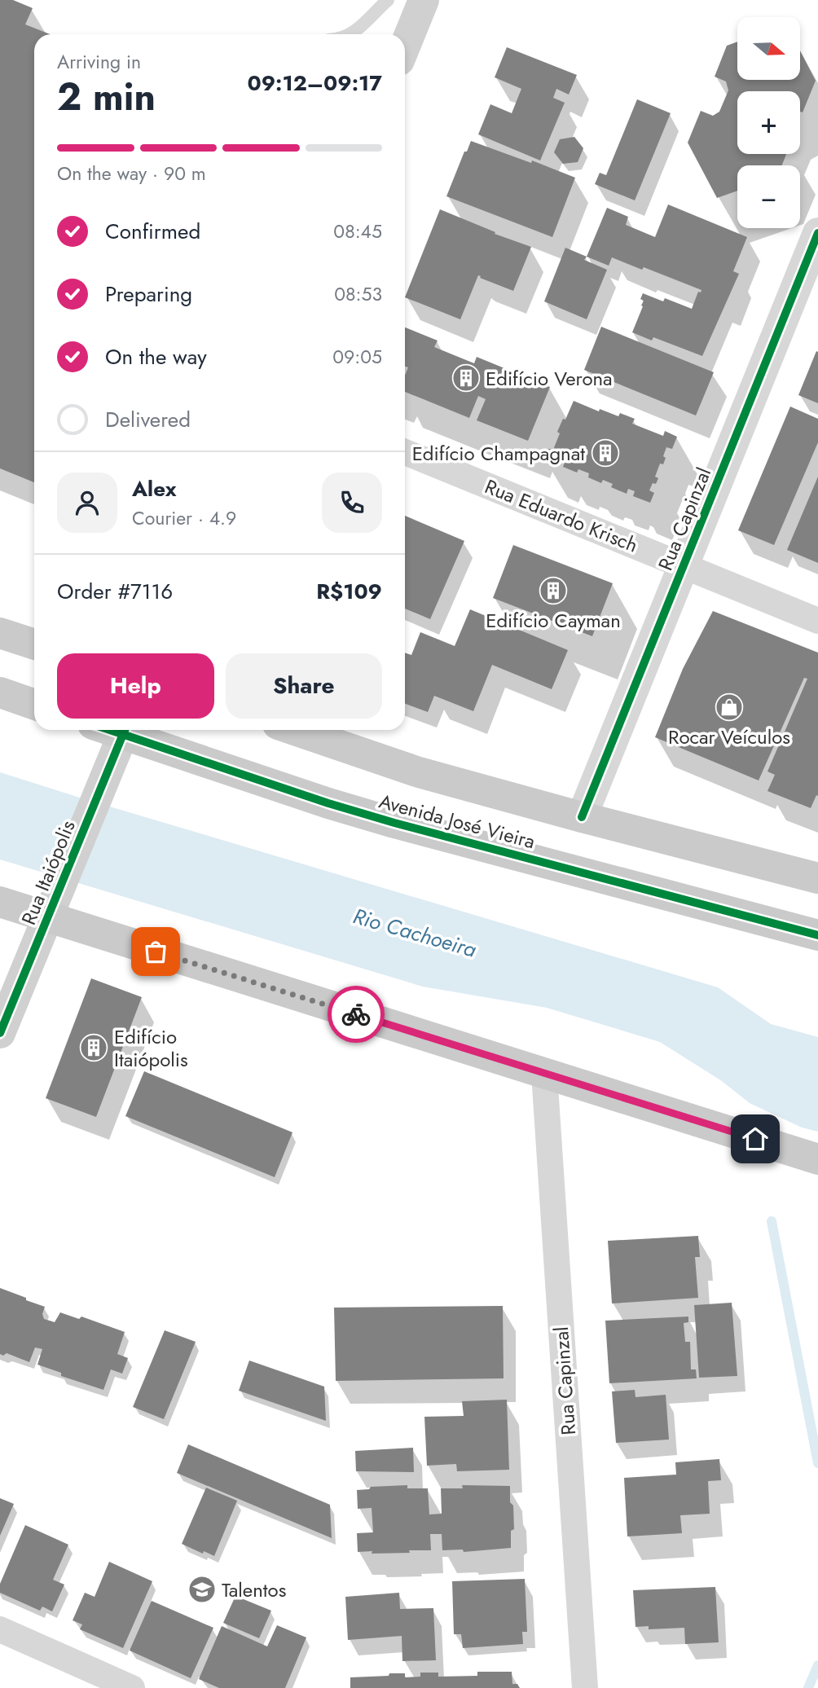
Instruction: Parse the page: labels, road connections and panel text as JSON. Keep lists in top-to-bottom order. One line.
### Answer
{"streets":{"main road":["Avenida José Vieira","Rua Itaiópolis"],"street":["Rua Eduardo Krisch","Rua Capinzal"]},"crossings":[["Rua Eduardo Krisch","Rua Capinzal"],["Rua Capinzal","Avenida José Vieira"]],"water":["Rio Cachoeira"],"places":{"building":["Edifício Verona","Edifício Champagnat","Edifício Cayman","Edifício Itaiópolis"],"shop":["Rocar Veículos"],"school or university":["Talentos"]},"north":"right","page":{"map_buttons":["+","−"],"heading":["2 min","Arriving in","09:12–09:17"],"panel":["Alex","Courier · 4.9","Order #7116","R$109"],"bar":"On the way · 90 m","list":[["Confirmed","08:45"],["Preparing","08:53"],["On the way","09:05"],"Delivered"],"buttons":["Help","Share"]}}
